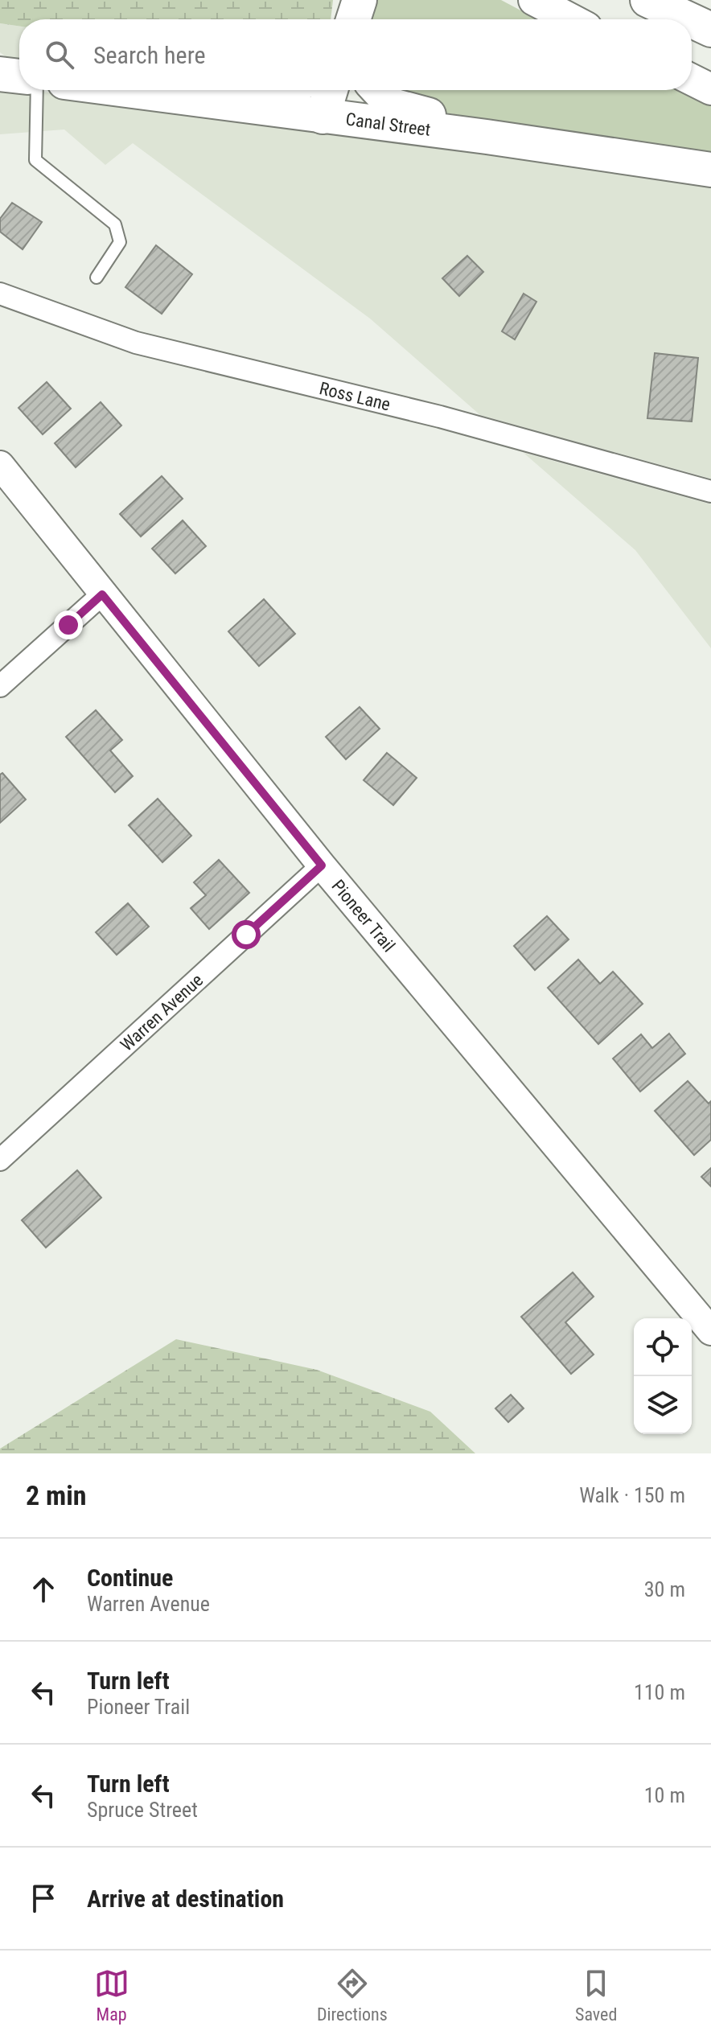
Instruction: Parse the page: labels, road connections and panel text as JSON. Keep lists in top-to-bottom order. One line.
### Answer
{"streets":{"main road":["Canal Street"],"street":["Ross Lane","Pioneer Trail","Warren Avenue"]},"crossings":[["Pioneer Trail","Warren Avenue"]],"page":{"search":"Search here","heading":["2 min","Walk · 150 m"],"list":[["Continue","Warren Avenue","30 m"],["Turn left","Pioneer Trail","110 m"],["Turn left","Spruce Street","10 m"],"Arrive at destination"],"nav":["Map","Directions","Saved"]}}
